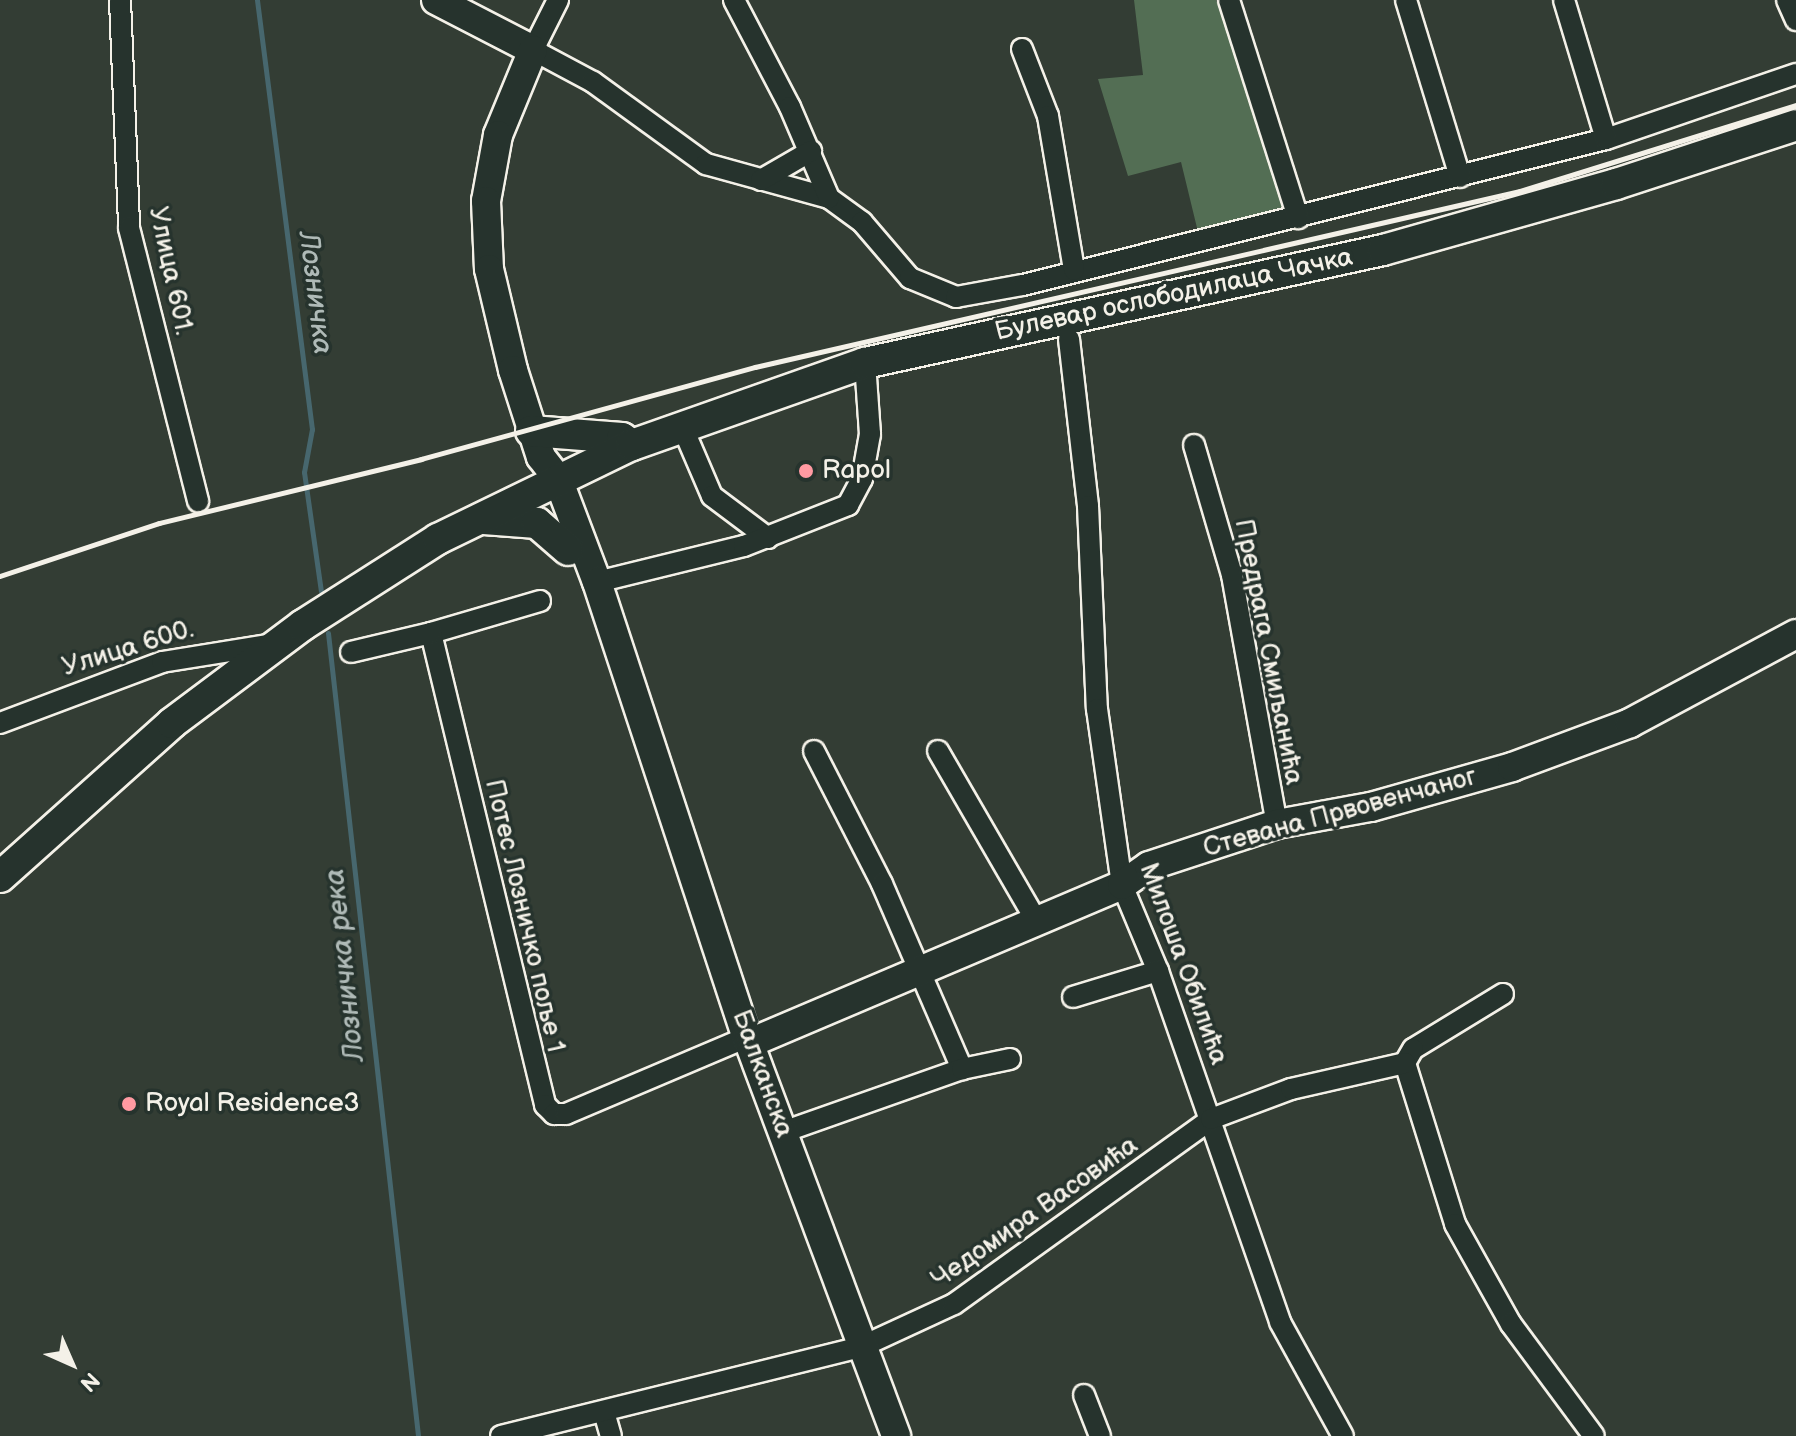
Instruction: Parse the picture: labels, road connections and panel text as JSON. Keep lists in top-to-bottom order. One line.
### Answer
{"streets":{"main road":["Булевар ослободилаца Чачка"],"street":["Улица 601.","Улица 600.","Предрага Смиљанића","Стевана Првовенчаног","Потес Лозничко поље 1","Милоша Обилића","Балканска","Чедомира Васовића"]},"crossings":[["Булевар ослободилаца Чачка","Улица 600."],["Булевар ослободилаца Чачка","Балканска"],["Предрага Смиљанића","Стевана Првовенчаног"],["Стевана Првовенчаног","Потес Лозничко поље 1"],["Стевана Првовенчаног","Милоша Обилића"],["Стевана Првовенчаног","Балканска"],["Потес Лозничко поље 1","Балканска"],["Милоша Обилића","Чедомира Васовића"],["Балканска","Чедомира Васовића"]],"water":["Лозничка","Лозничка река"],"places":["Rapol","Royal Residence3"],"north":"bottom right"}
